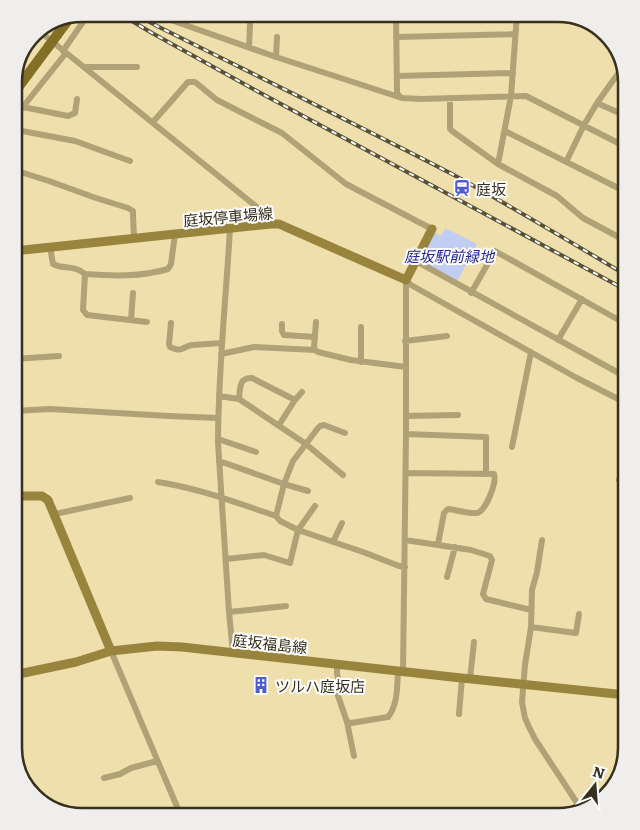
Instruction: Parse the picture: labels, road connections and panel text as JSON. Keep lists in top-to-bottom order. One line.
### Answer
{"streets":{"main road":["庭坂停車場線","庭坂福島線"]},"parks":["庭坂駅前緑地"],"places":{"station":["庭坂"],"building":["ツルハ庭坂店"]},"north":"top"}
